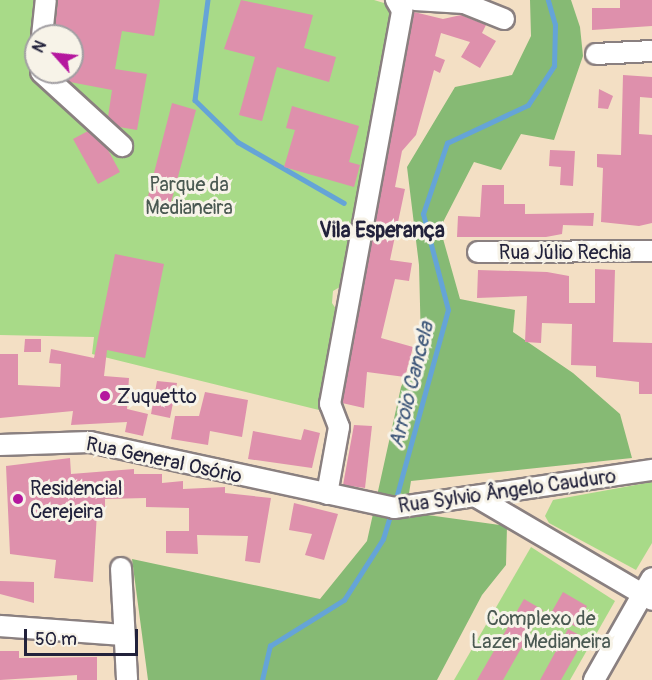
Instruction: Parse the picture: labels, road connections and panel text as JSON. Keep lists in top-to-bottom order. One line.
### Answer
{"streets":{"street":["Rua Júlio Rechia","Rua General Osório","Rua Sylvio Ângelo Cauduro"]},"crossings":[["Rua General Osório","Rua Sylvio Ângelo Cauduro"]],"districts":["Vila Esperança"],"water":["Arroio Cancela"],"parks":["Parque da Medianeira","Complexo de Lazer Medianeira"],"places":["Zuquetto","Residencial Cerejeira"],"scale_bar":"50 m","north":"top left"}
